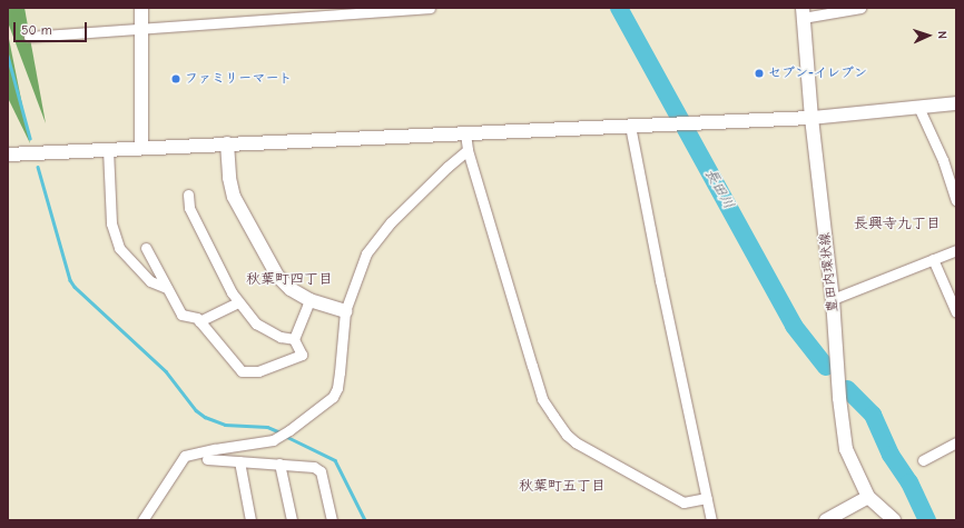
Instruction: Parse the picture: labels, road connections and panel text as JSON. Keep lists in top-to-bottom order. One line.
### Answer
{"streets":{"street":["豊田内環状線"]},"districts":["長興寺九丁目","秋葉町四丁目","秋葉町五丁目"],"water":["長田川"],"places":["セブン-イレブン","ファミリーマート"],"scale_bar":"50 m","north":"right"}
